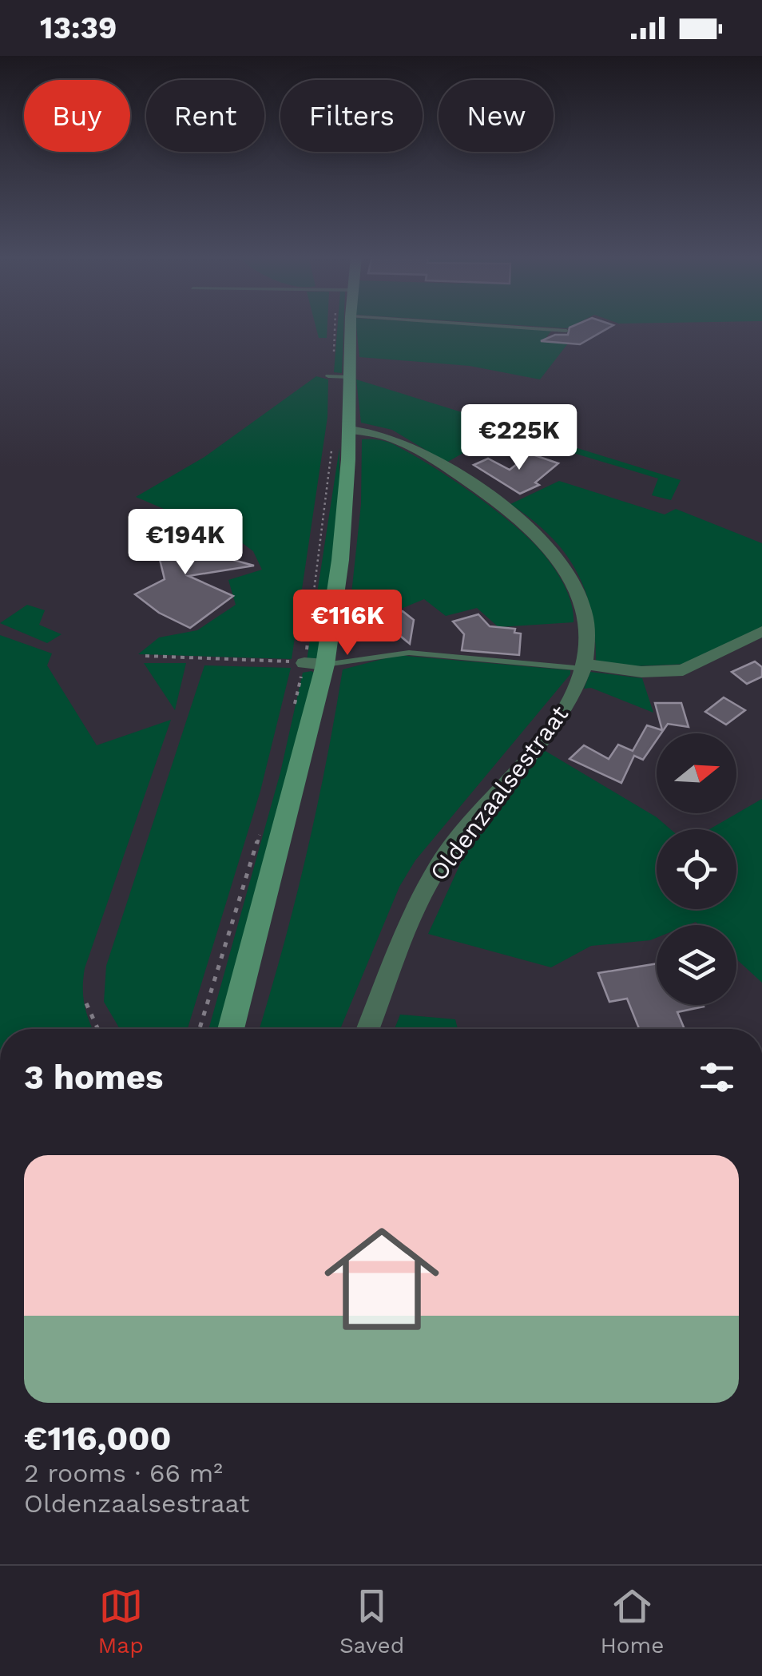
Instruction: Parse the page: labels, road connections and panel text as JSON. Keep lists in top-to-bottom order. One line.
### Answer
{"streets":{"street":["Oldenzaalsestraat"]},"north":"right","page":{"status":"13:39","chip":["Buy","Rent","Filters","New"],"price":["€225K","€194K","€116K"],"heading":"3 homes","list":[{"name":"€116,000","note":"2 rooms · 66 m² · Oldenzaalsestraat"}],"tabs":["Map","Saved","Home"]}}
